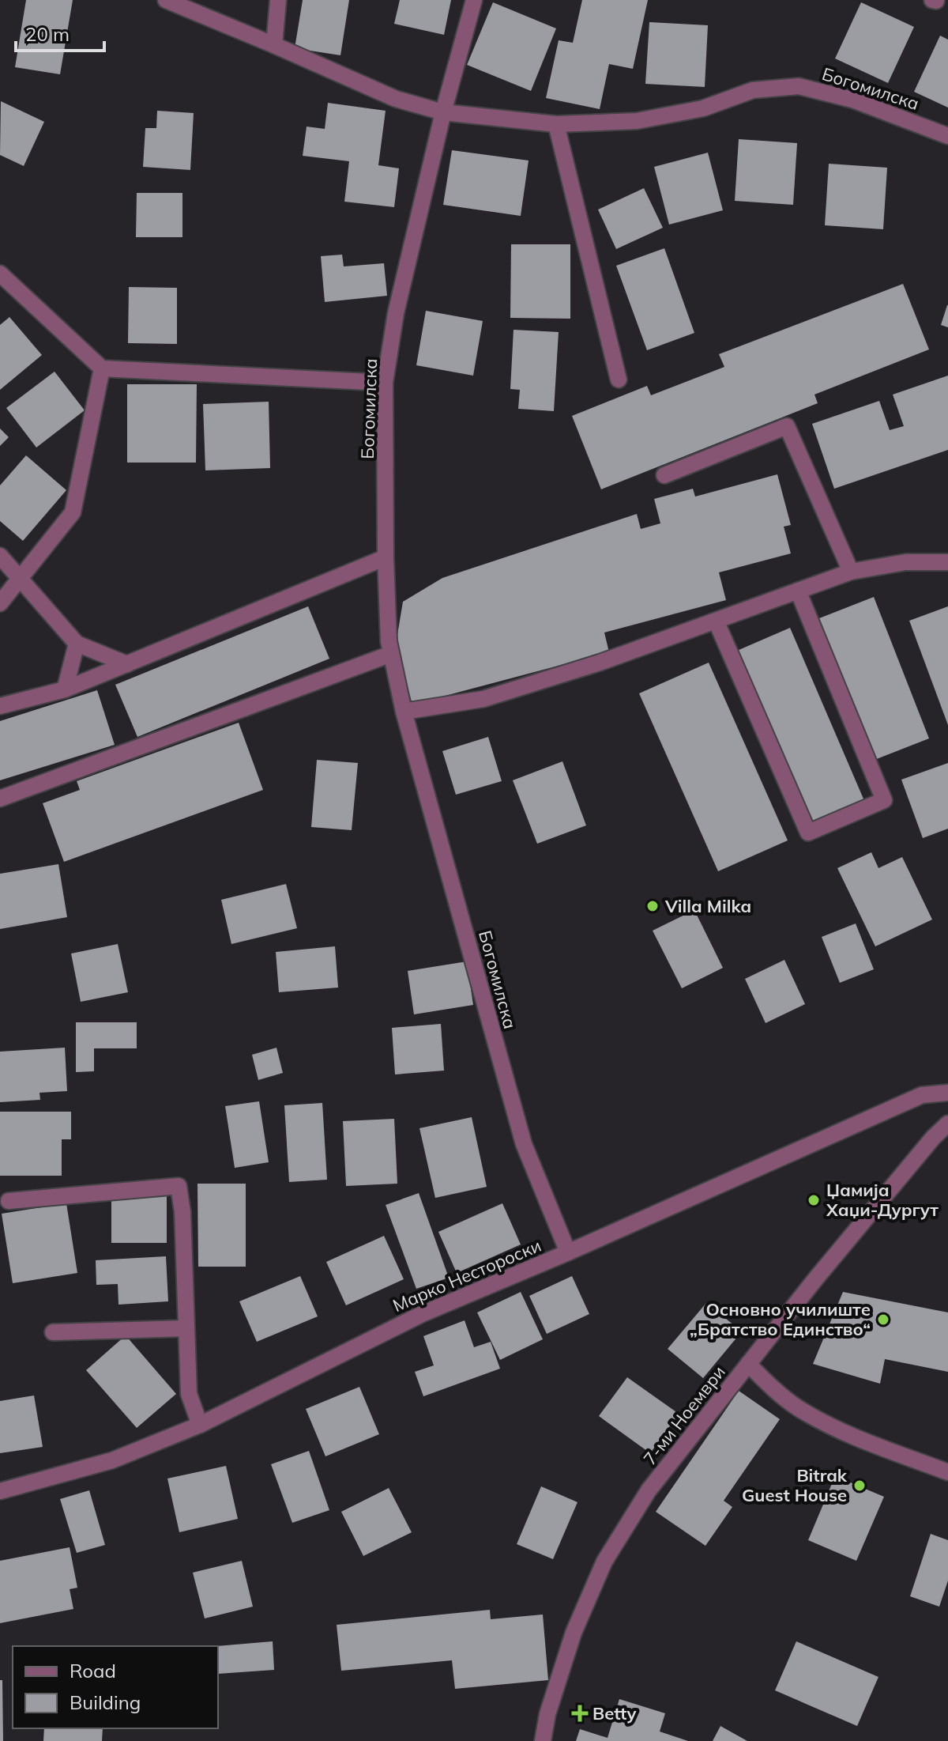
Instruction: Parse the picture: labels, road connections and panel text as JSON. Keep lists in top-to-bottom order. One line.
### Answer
{"streets":{"street":["Богомилска","Марко Нестороски","7-ми Ноември"]},"crossings":[["Богомилска","Марко Нестороски"]],"places":{"other":["Villa Milka","Џамија Хаџи-Дургут","Основно училиште „Братство Единство“","Bitrak Guest House"],"health":["Betty"]},"legend":["Road","Building"],"scale_bar":"20 m"}
